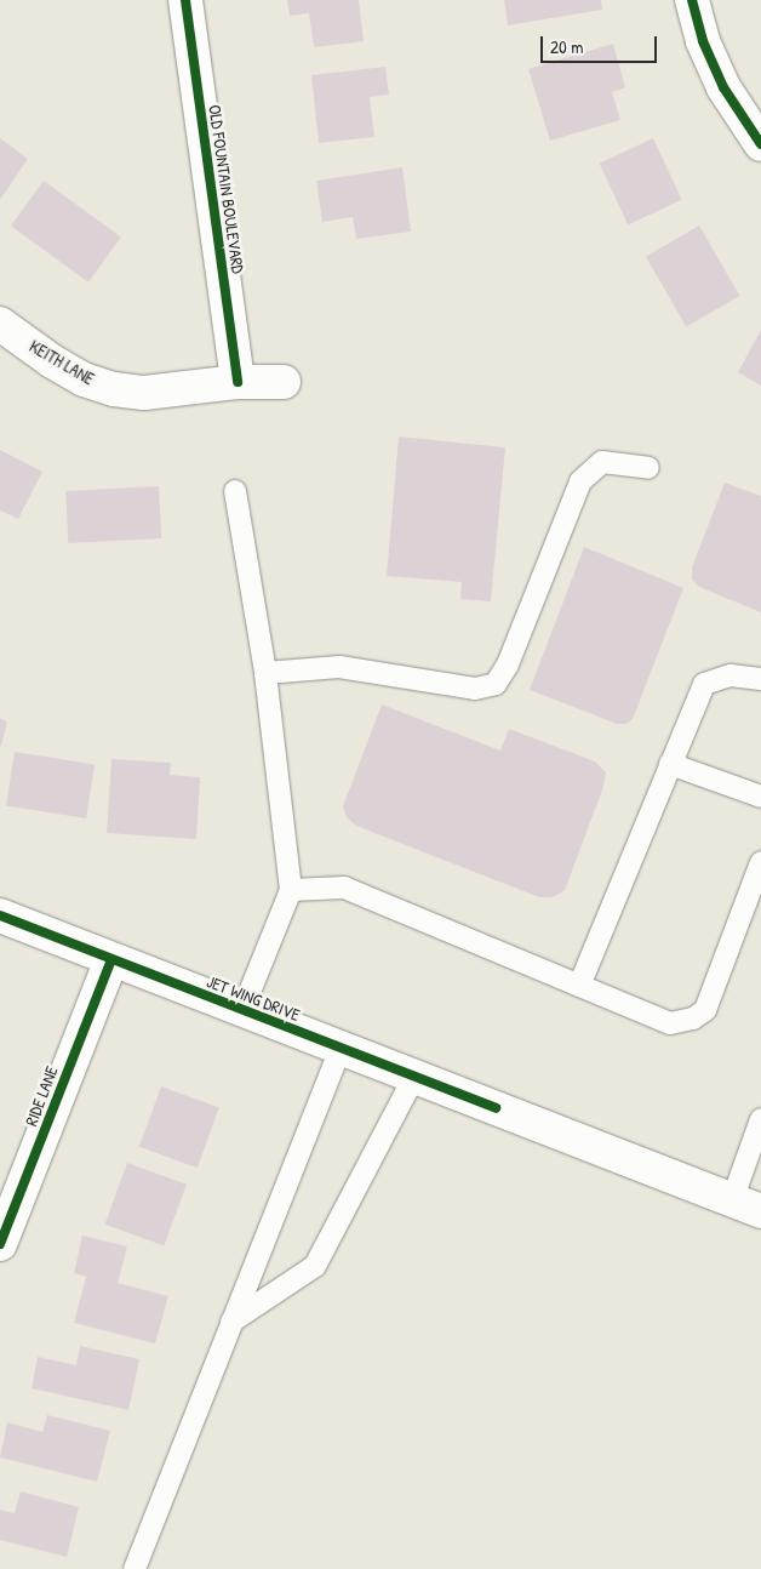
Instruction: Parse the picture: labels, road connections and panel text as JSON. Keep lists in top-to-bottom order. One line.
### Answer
{"streets":{"street":["OLD FOUNTAIN BOULEVARD","KEITH LANE","JET WING DRIVE","RIDE LANE"]},"crossings":[["OLD FOUNTAIN BOULEVARD","KEITH LANE"],["JET WING DRIVE","RIDE LANE"]],"scale_bar":"20 m"}
